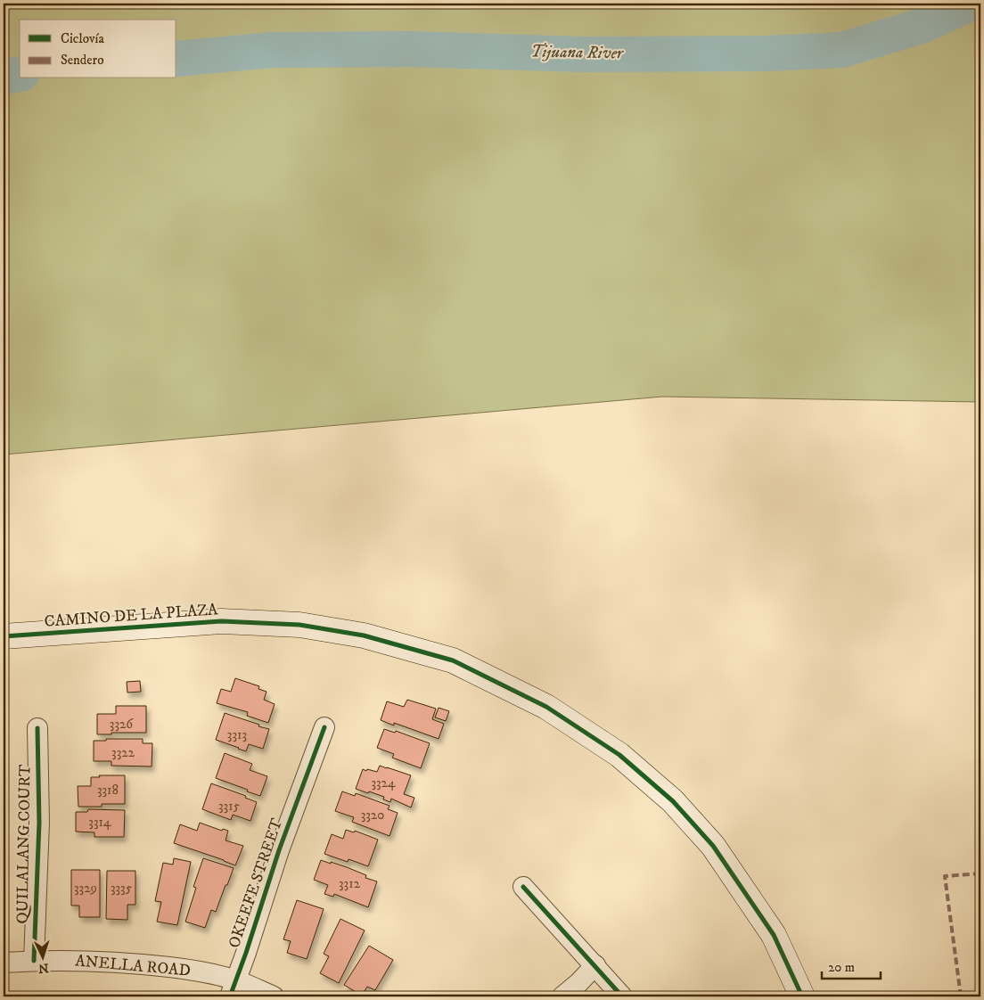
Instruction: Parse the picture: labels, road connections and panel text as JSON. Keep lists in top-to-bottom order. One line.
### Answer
{"streets":{"main road":["CAMINO DE LA PLAZA"],"street":["QUILALANG COURT","OKEEFE STREET","ANELLA ROAD"]},"crossings":[["QUILALANG COURT","ANELLA ROAD"],["OKEEFE STREET","ANELLA ROAD"]],"water":["Tijuana River"],"house_numbers":["3326","3313","3322","3324","3318","3315","3320","3314","3312","3329","3335"],"legend":["Ciclovía","Sendero"],"scale_bar":"20 m","north":"bottom"}
